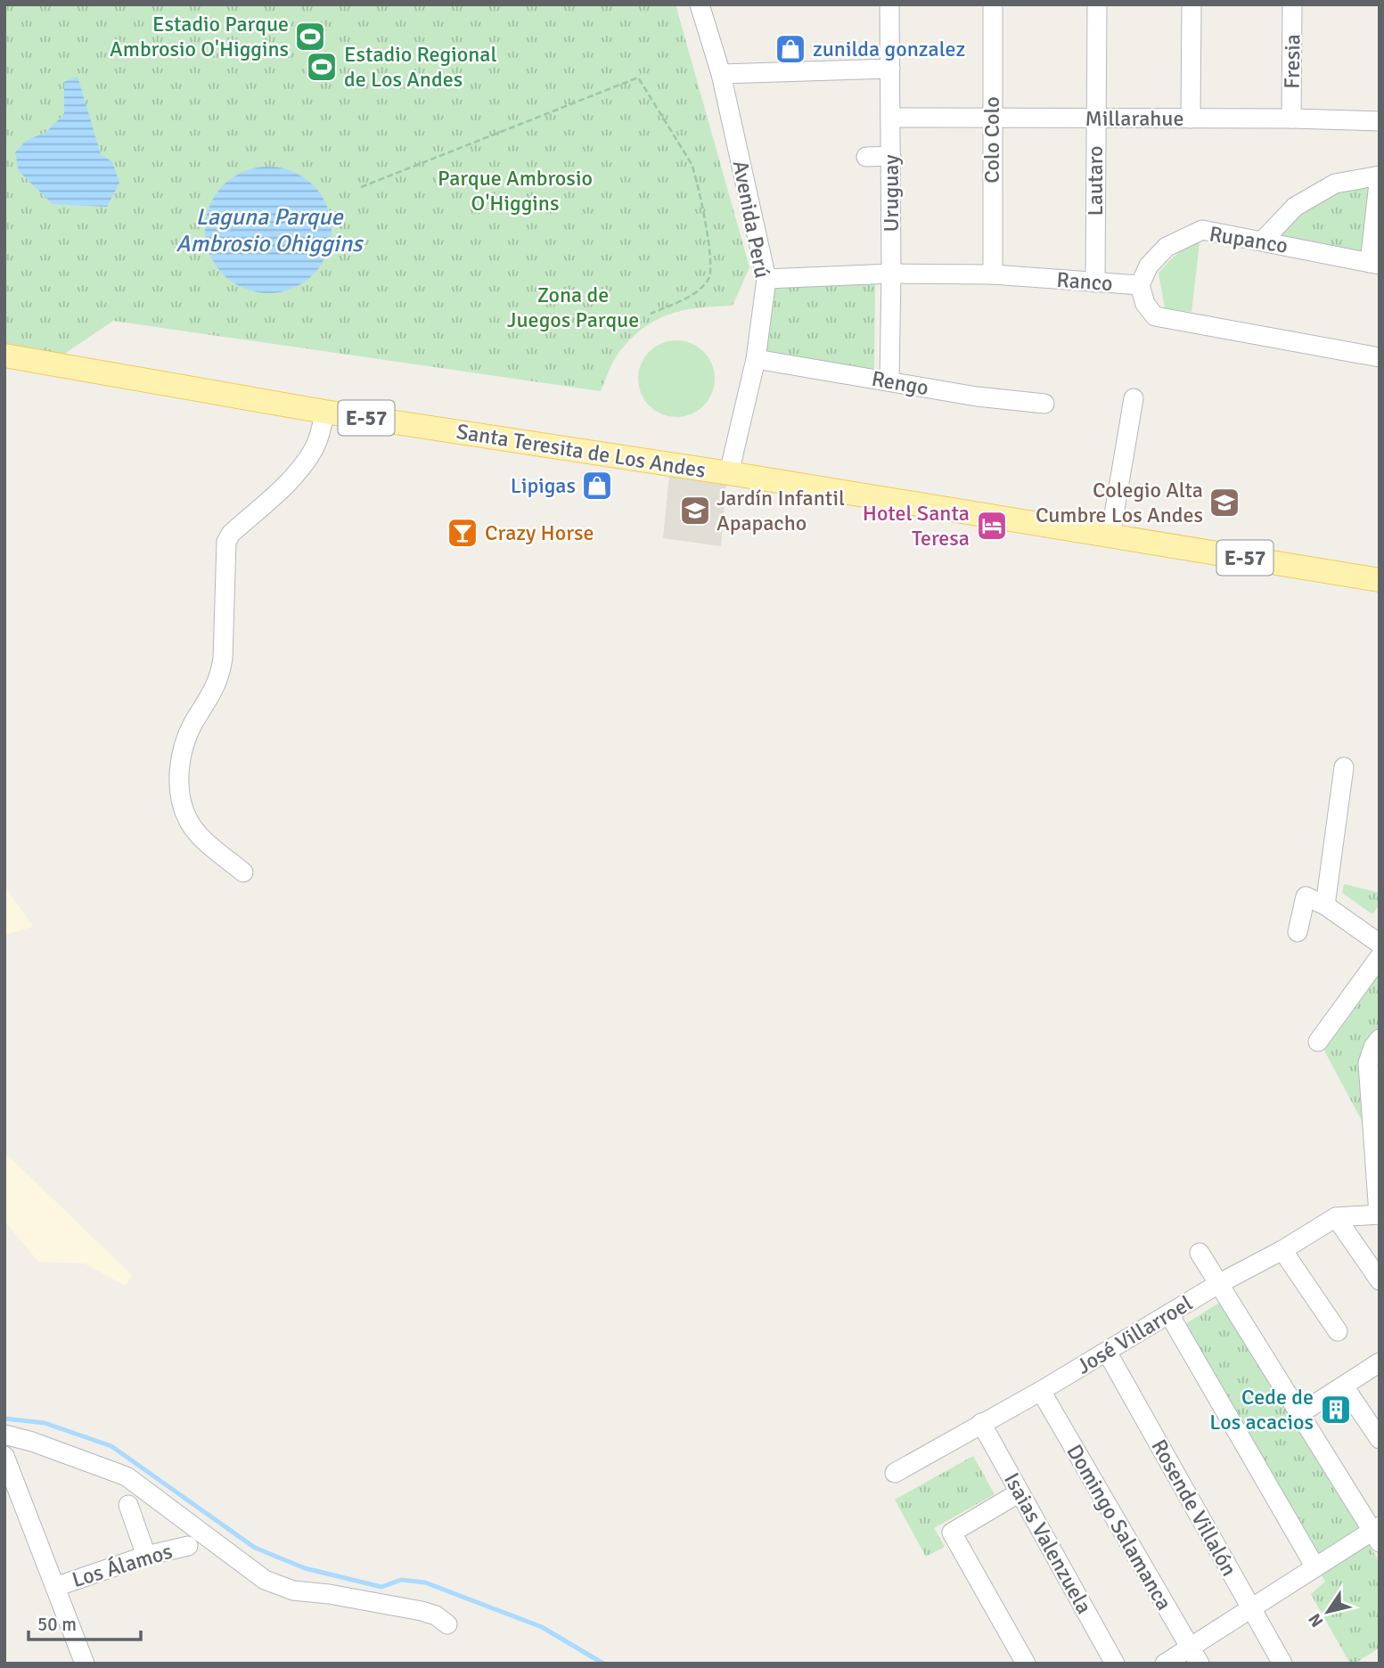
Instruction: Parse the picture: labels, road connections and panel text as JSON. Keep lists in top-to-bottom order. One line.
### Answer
{"streets":{"main road":["E-57","Santa Teresita de Los Andes"],"street":["Fresia","Millarahue","Colo Colo","Lautaro","Uruguay","Avenida Perú","Rupanco","Ranco","Rengo","José Villarroel","Rosende Villalón","Domingo Salamanca","Isaias Valenzuela","Los Álamos"]},"crossings":[["Fresia","Millarahue"],["Millarahue","Colo Colo"],["Millarahue","Lautaro"],["Millarahue","Uruguay"],["Colo Colo","Ranco"],["Lautaro","Ranco"],["Uruguay","Ranco"],["Uruguay","Rengo"],["Avenida Perú","Ranco"],["Avenida Perú","Rengo"],["Avenida Perú","Santa Teresita de Los Andes"],["Rupanco","Ranco"],["José Villarroel","Rosende Villalón"],["José Villarroel","Domingo Salamanca"],["José Villarroel","Isaias Valenzuela"]],"water":["Laguna Parque Ambrosio Ohiggins"],"parks":["Parque Ambrosio O'Higgins","Zona de Juegos Parque"],"places":{"sports":["Estadio Parque Ambrosio O'Higgins","Estadio Regional de Los Andes"],"shop":["zunilda gonzalez","Lipigas"],"school or university":["Colegio Alta Cumbre Los Andes","Jardín Infantil Apapacho"],"hotel":["Hotel Santa Teresa"],"bar":["Crazy Horse"],"building":["Cede de Los acacios"]},"scale_bar":"50 m","north":"bottom left"}
